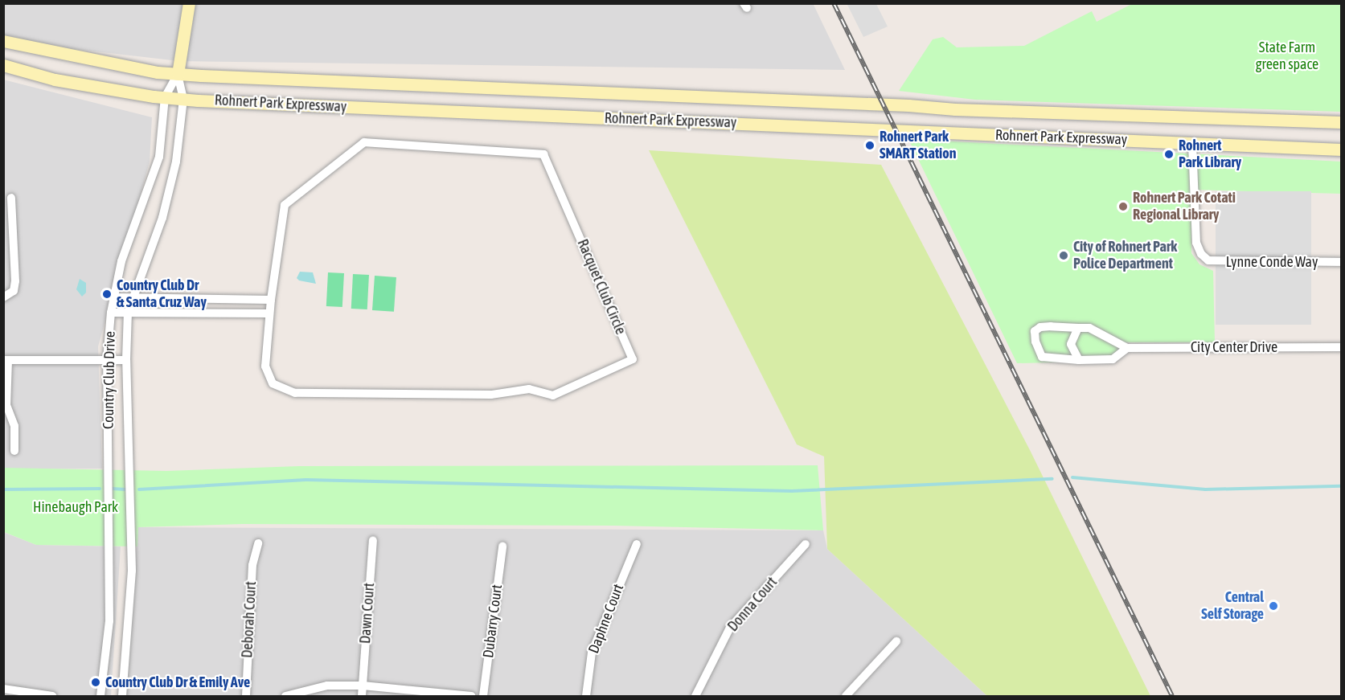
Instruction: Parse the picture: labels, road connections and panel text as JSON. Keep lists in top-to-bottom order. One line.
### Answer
{"streets":{"main road":["Rohnert Park Expressway","Country Club Drive"],"street":["Lynne Conde Way","Racquet Club Circle","City Center Drive","Donna Court","Dawn Court","Daphne Court","Deborah Court","Dubarry Court"]},"crossings":[["Rohnert Park Expressway","Lynne Conde Way"],["Rohnert Park Expressway","Country Club Drive"]],"parks":["State Farm green space","Hinebaugh Park"],"places":["Rohnert Park SMART Station","Rohnert Park Library","Rohnert Park Cotati Regional Library","City of Rohnert Park Police Department","Country Club Dr & Santa Cruz Way","Central Self Storage","Country Club Dr & Emily Ave"]}
